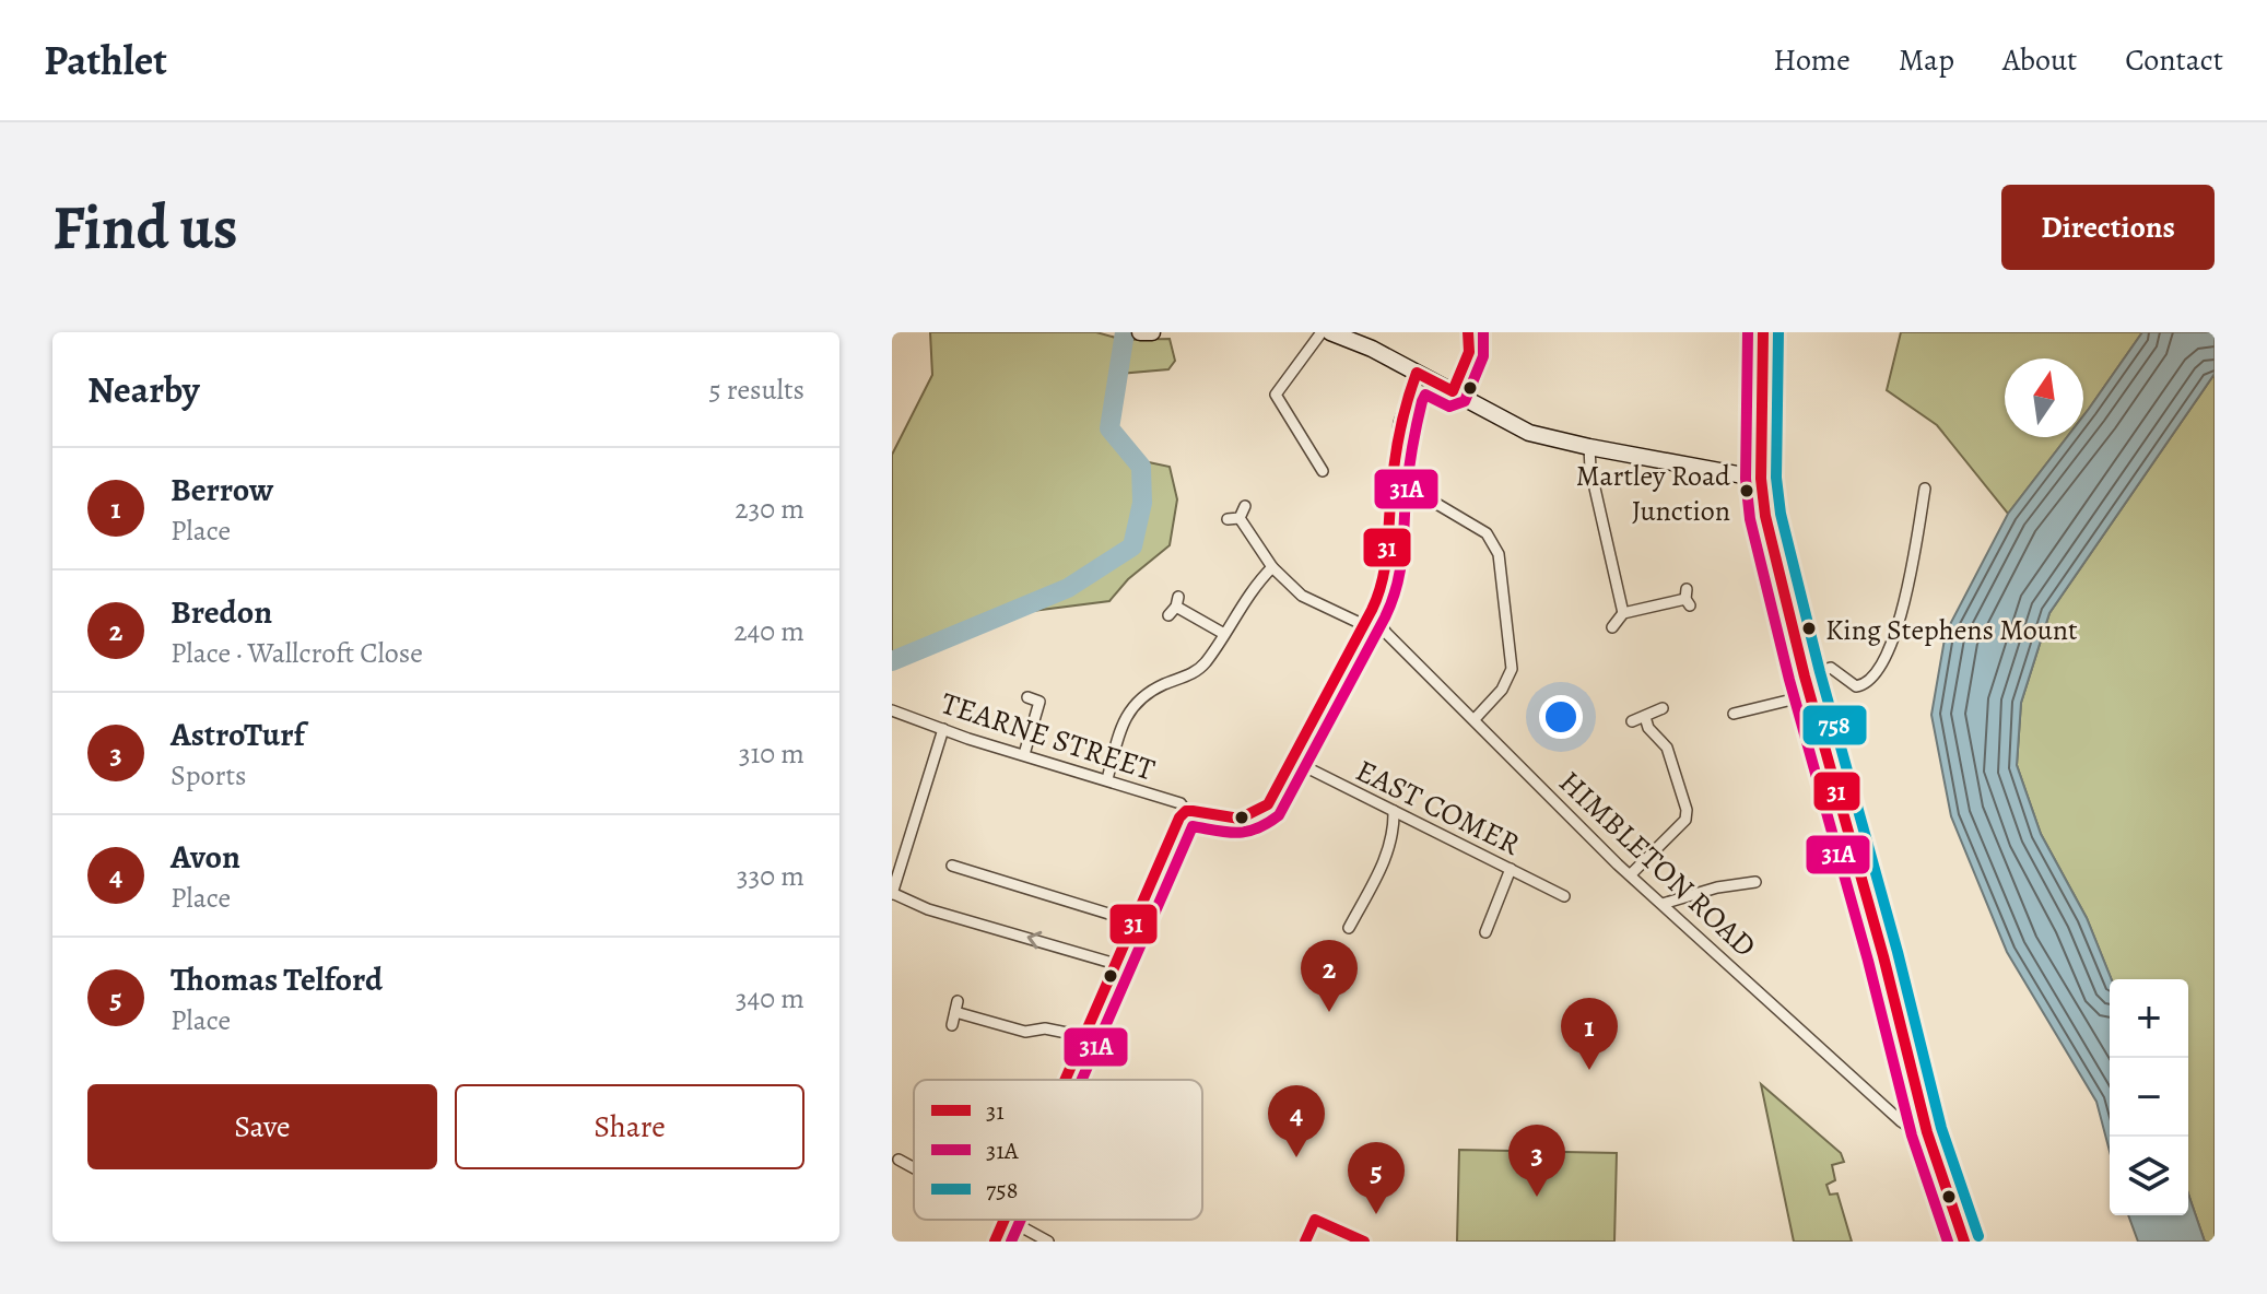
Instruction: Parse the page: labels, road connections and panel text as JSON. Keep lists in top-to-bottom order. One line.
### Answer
{"streets":{"street":["TEARNE STREET","EAST COMER","HIMBLETON ROAD"]},"crossings":[["TEARNE STREET","EAST COMER"],["TEARNE STREET","HIMBLETON ROAD"]],"places":["Martley Road Junction","King Stephens Mount"],"lines":["transit line 31","transit line 31A","transit line 758"],"legend":["31","31A","758"],"north":"top","page":{"header":"Pathlet","nav":["Home","Map","About","Contact"],"buttons":["Directions",["Save","Share"]],"title":"Find us","heading":["Nearby","5 results"],"list":[{"mark":"1","name":"Berrow","note":"Place","value":"230 m"},{"mark":"2","name":"Bredon","note":"Place · Wallcroft Close","value":"240 m"},{"mark":"3","name":"AstroTurf","note":"Sports","value":"310 m"},{"mark":"4","name":"Avon","note":"Place","value":"330 m"},{"mark":"5","name":"Thomas Telford","note":"Place","value":"340 m"}],"pins":["2","1","4","3","5"],"map_buttons":["+","−"]}}
